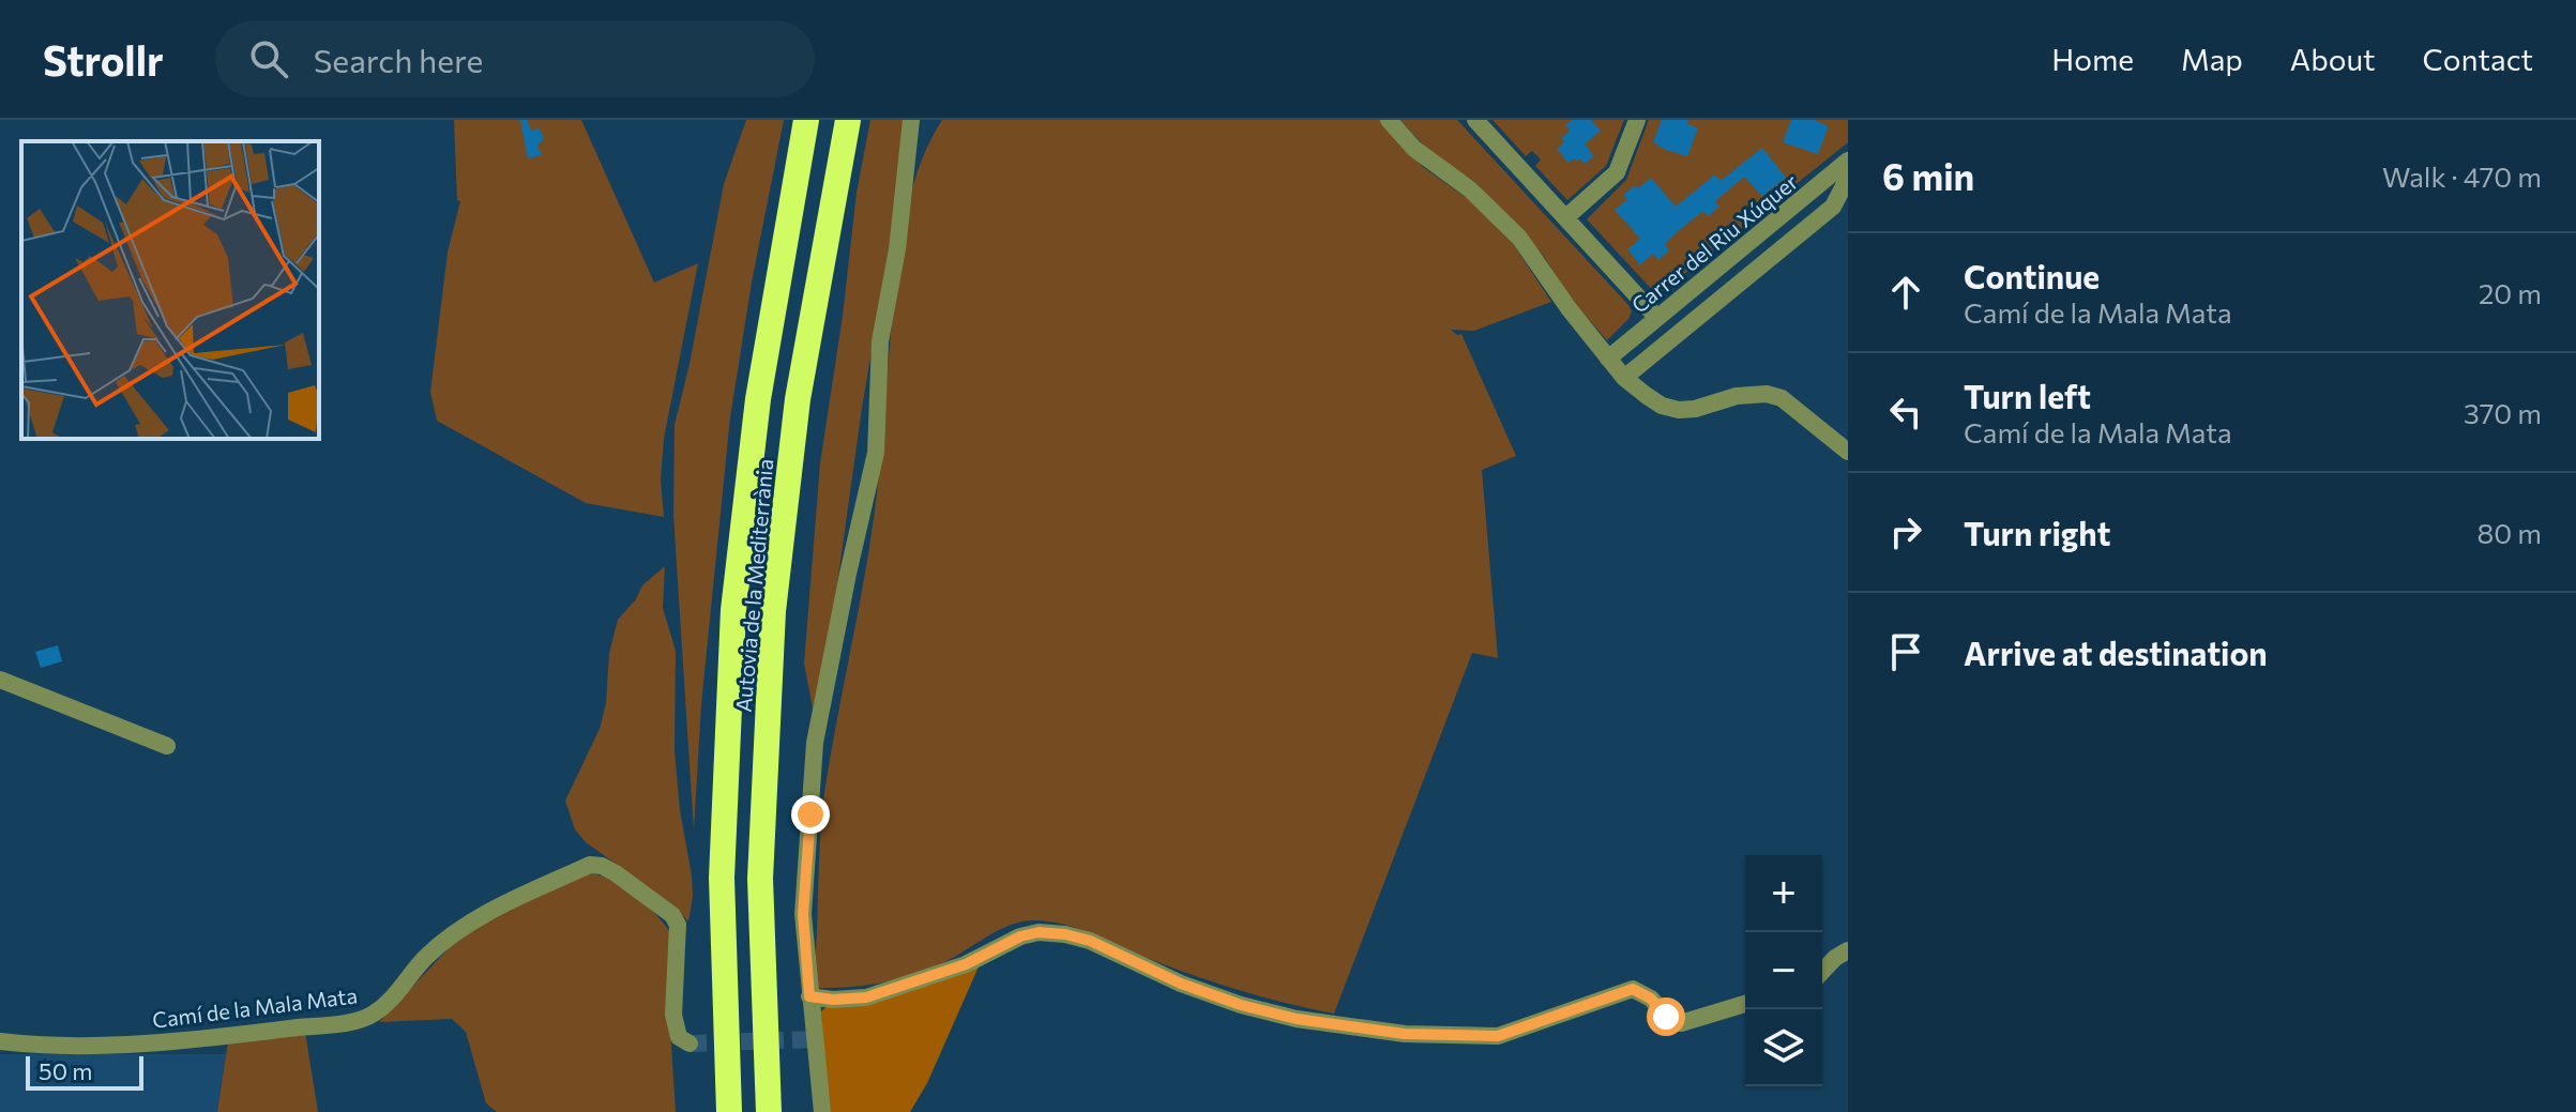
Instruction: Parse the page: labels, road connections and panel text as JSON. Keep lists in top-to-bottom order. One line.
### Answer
{"streets":{"highway":["Autovia de la Mediterrània"],"street":["Carrer del Riu Xúquer","Camí de la Mala Mata"]},"scale_bar":"50 m","page":{"header":"Strollr","search":"Search here","nav":["Home","Map","About","Contact"],"heading":["6 min","Walk · 470 m"],"list":[["Continue","Camí de la Mala Mata","20 m"],["Turn left","Camí de la Mala Mata","370 m"],["Turn right","80 m"],"Arrive at destination"],"map_buttons":["+","−"],"scale":"50 m"}}
